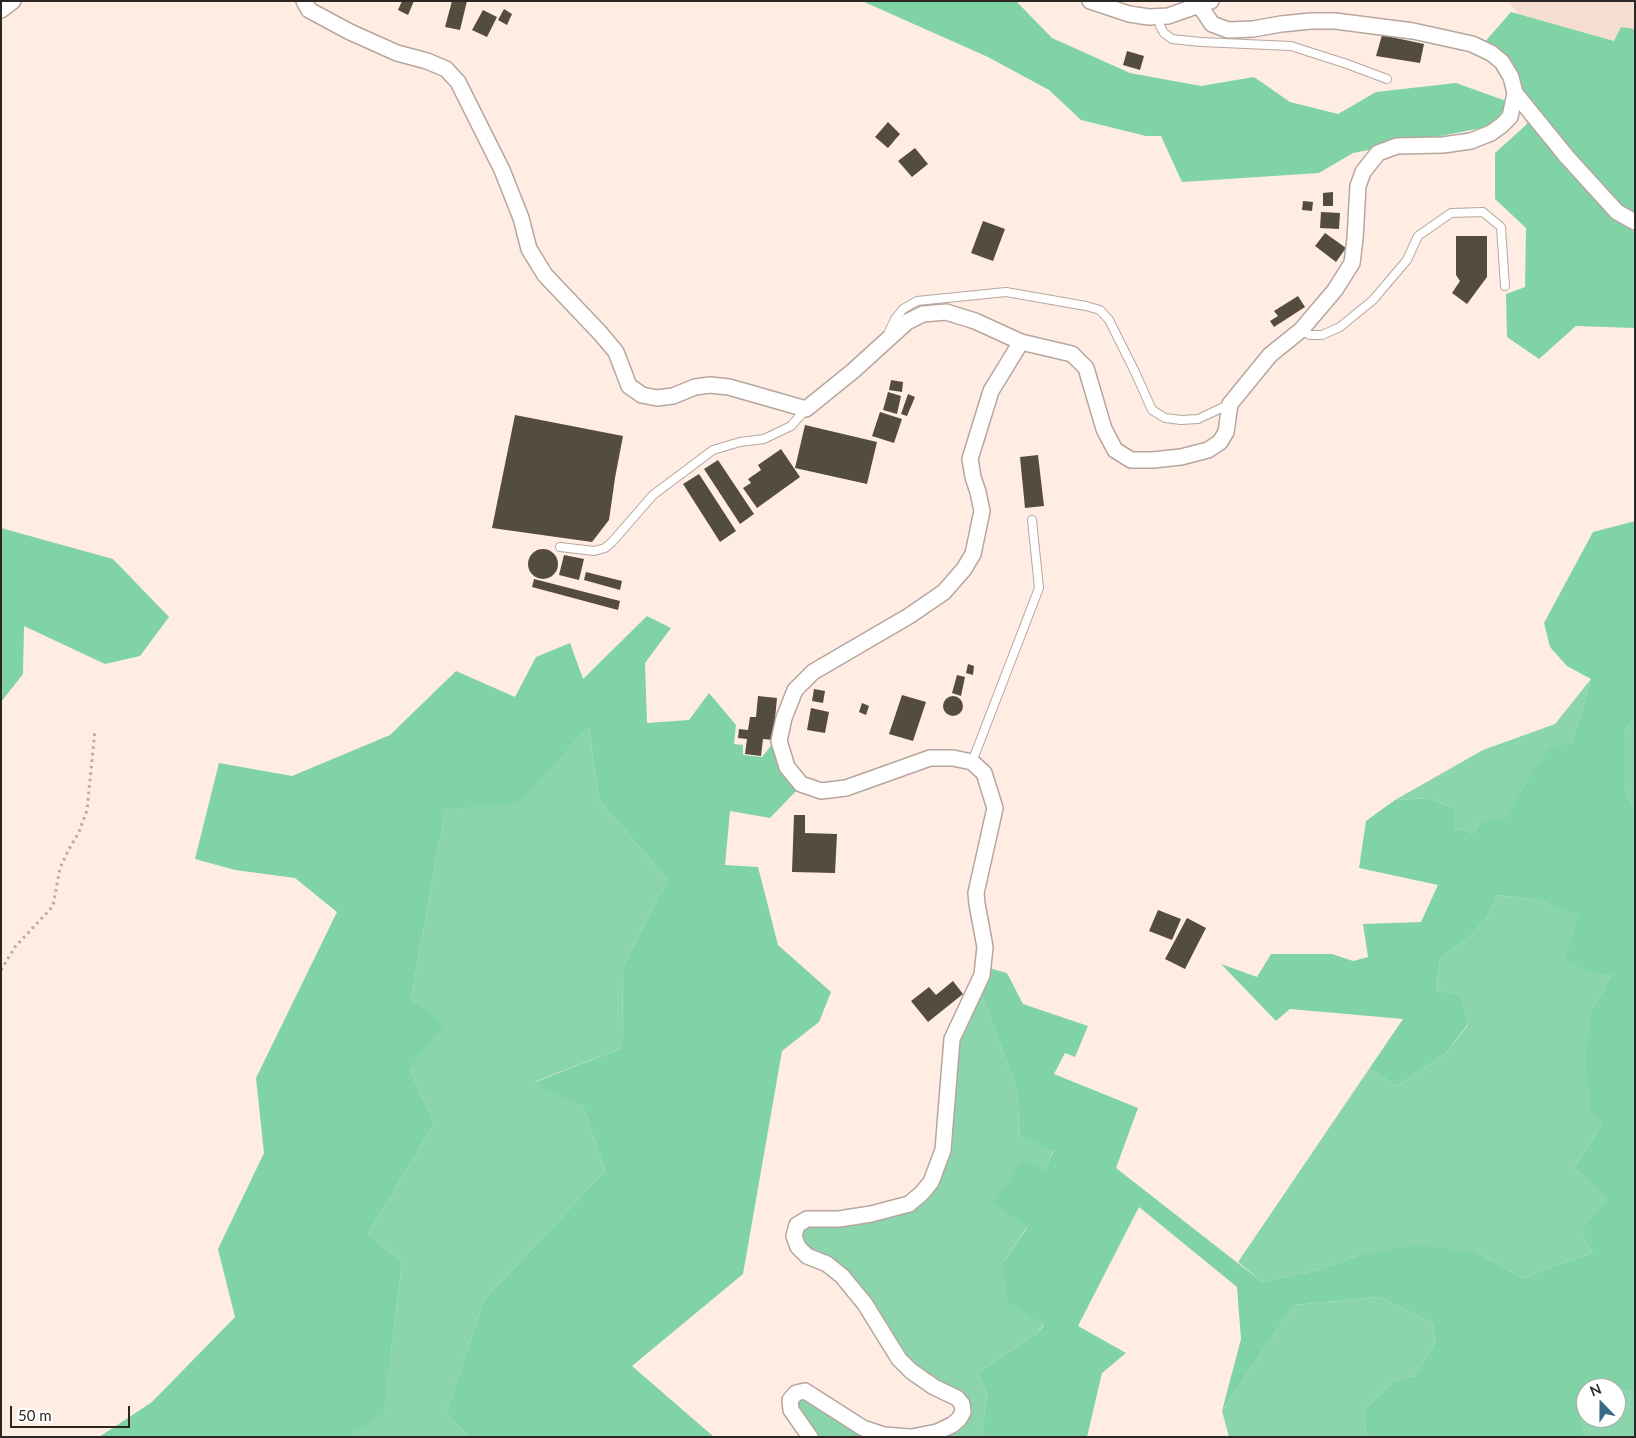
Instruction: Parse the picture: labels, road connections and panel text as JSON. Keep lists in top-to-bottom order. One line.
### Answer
{"scale_bar":"50 m","north":"top"}
